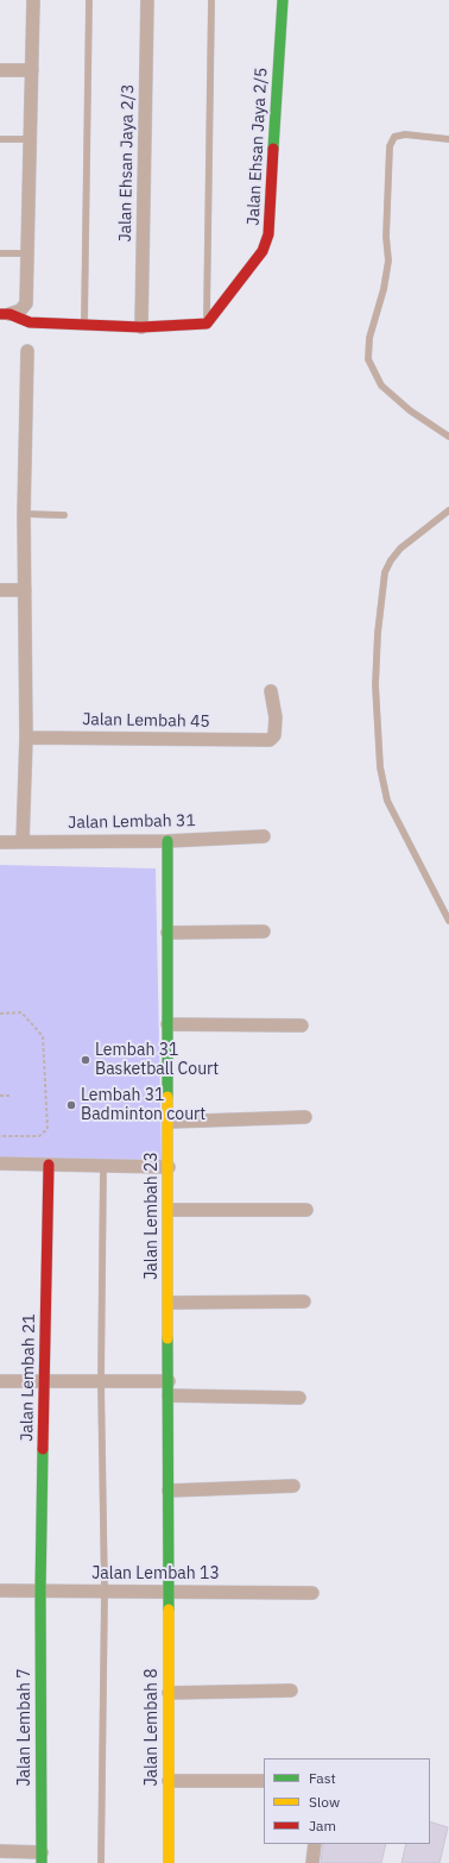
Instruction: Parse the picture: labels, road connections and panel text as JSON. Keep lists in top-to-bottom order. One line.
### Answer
{"streets":{"street":["Jalan Ehsan Jaya 2/5","Jalan Ehsan Jaya 2/3","Jalan Lembah 45","Jalan Lembah 31","Jalan Lembah 23","Jalan Lembah 21","Jalan Lembah 13","Jalan Lembah 7","Jalan Lembah 8"]},"crossings":[["Jalan Lembah 31","Jalan Lembah 23"],["Jalan Lembah 23","Jalan Lembah 13"],["Jalan Lembah 23","Jalan Lembah 8"],["Jalan Lembah 21","Jalan Lembah 13"],["Jalan Lembah 21","Jalan Lembah 7"],["Jalan Lembah 13","Jalan Lembah 7"],["Jalan Lembah 13","Jalan Lembah 8"]],"places":["Lembah 31 Basketball Court","Lembah 31 Badminton court"],"legend":["Fast","Slow","Jam"]}
